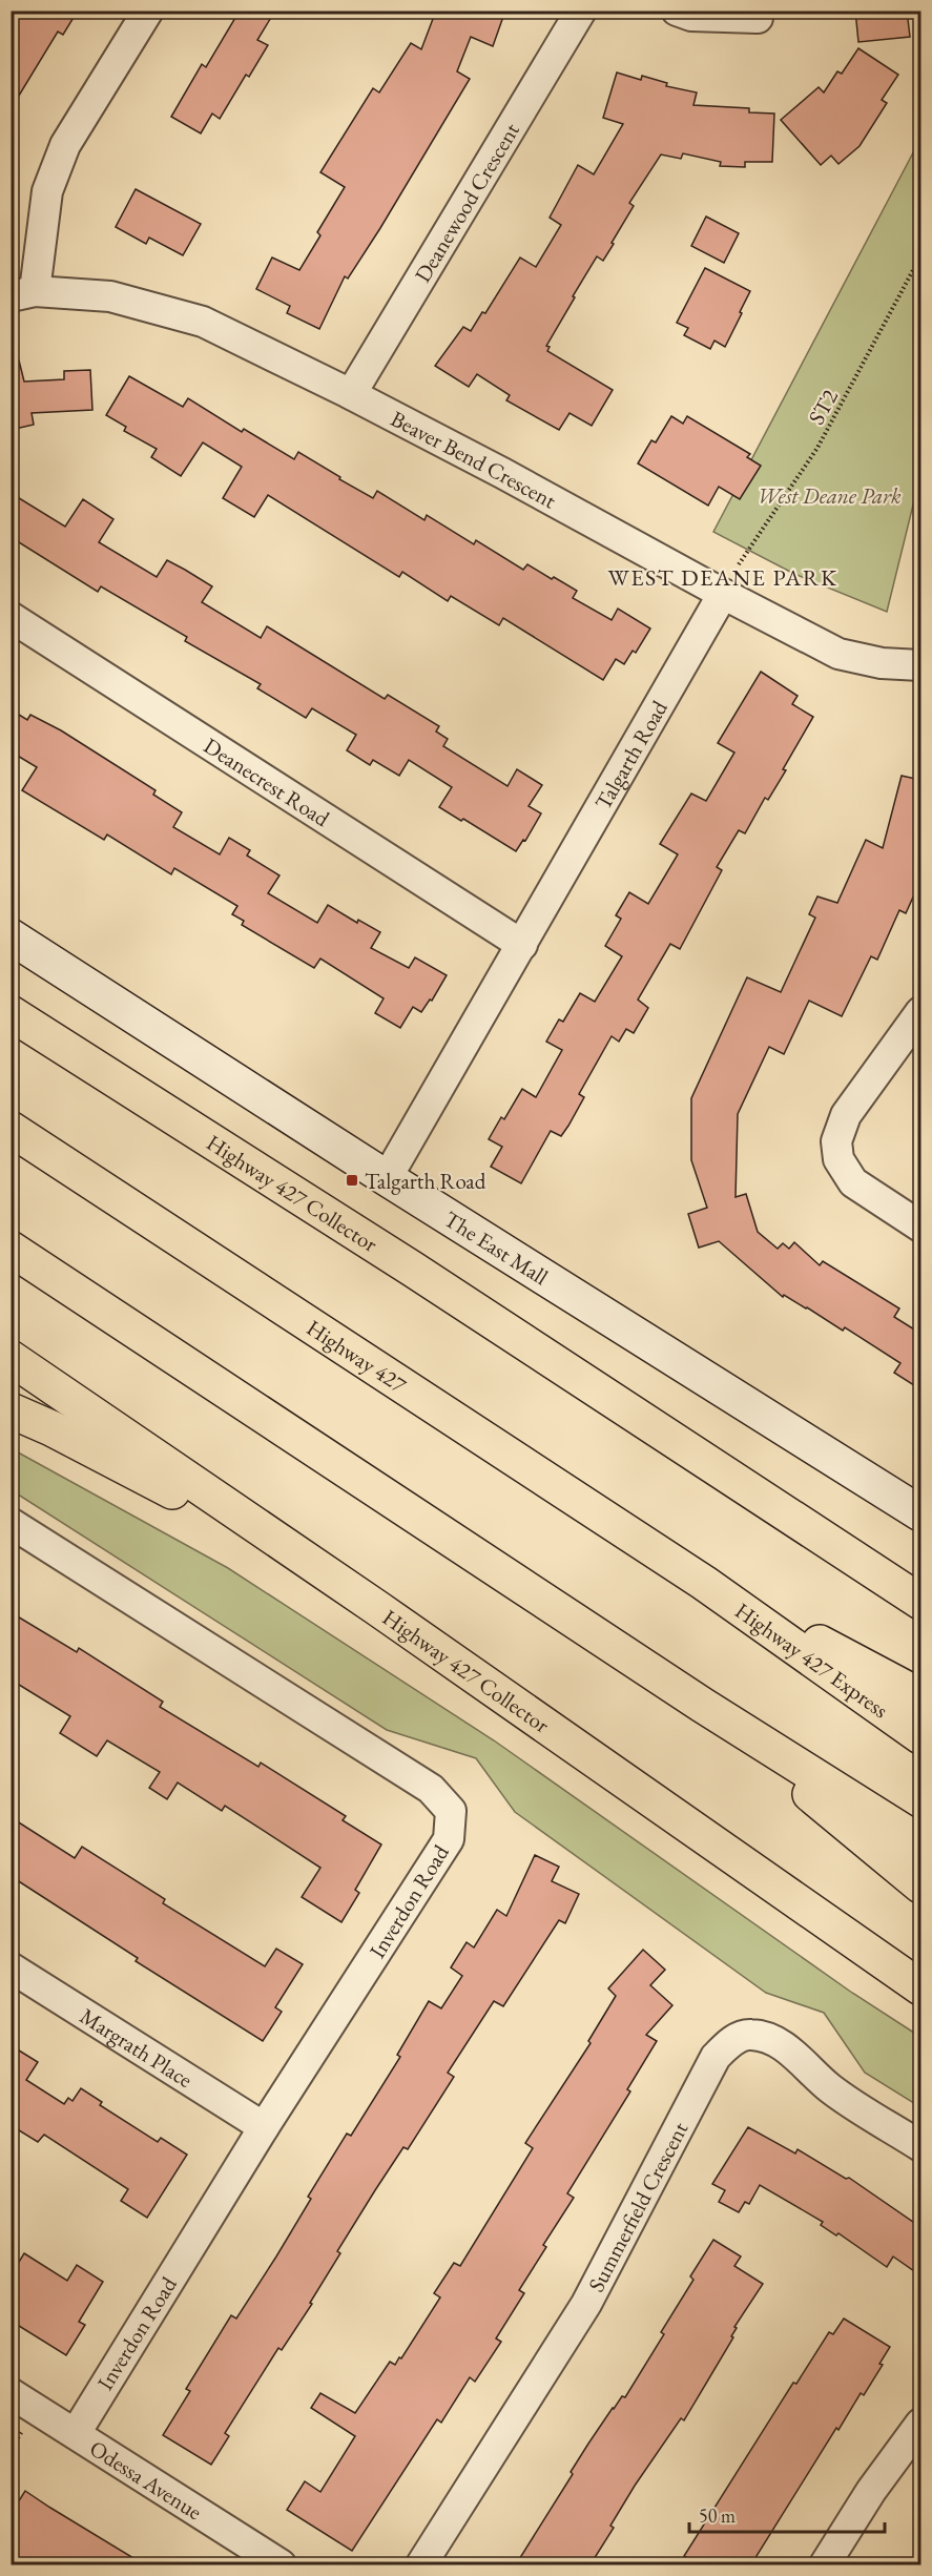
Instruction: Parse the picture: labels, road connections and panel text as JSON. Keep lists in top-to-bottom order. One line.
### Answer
{"streets":{"highway":["Highway 427 Collector","Highway 427","Highway 427 Express"],"main road":["The East Mall"],"street":["Deanewood Crescent","Beaver Bend Crescent","Talgarth Road","Deanecrest Road","Inverdon Road","Margrath Place","Summerfield Crescent","Odessa Avenue"],"path":["ST2"]},"crossings":[["Deanewood Crescent","Beaver Bend Crescent"],["Beaver Bend Crescent","Talgarth Road"],["Talgarth Road","Deanecrest Road"],["Talgarth Road","The East Mall"],["Highway 427","Highway 427 Express"],["Inverdon Road","Margrath Place"],["Inverdon Road","Odessa Avenue"]],"districts":["WEST DEANE PARK"],"parks":["West Deane Park"],"places":{"transit":["Talgarth Road"]},"scale_bar":"50 m"}
